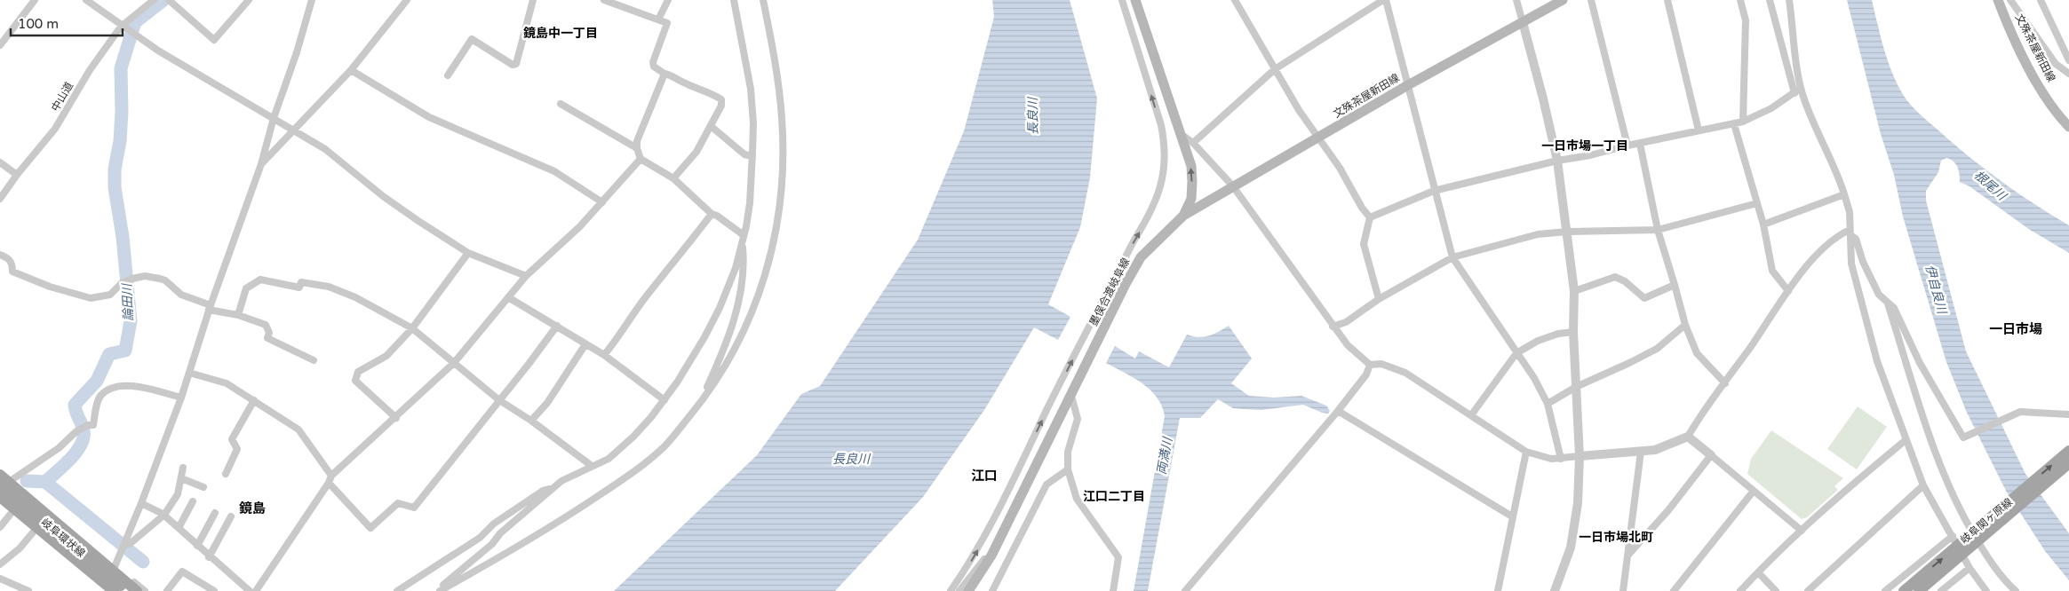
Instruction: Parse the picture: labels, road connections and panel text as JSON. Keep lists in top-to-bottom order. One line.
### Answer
{"streets":{"main road":["文殊茶屋新田線","墨俣合渡岐阜線","岐阜関ヶ原線","岐阜環状線"],"street":["中山道"]},"crossings":[["文殊茶屋新田線","墨俣合渡岐阜線"]],"districts":["鏡島中一丁目","一日市場一丁目","一日市場","江口","江口二丁目","鏡島","一日市場北町"],"water":["長良川","根尾川","伊自良川","論田川","両満川"],"scale_bar":"100 m"}
